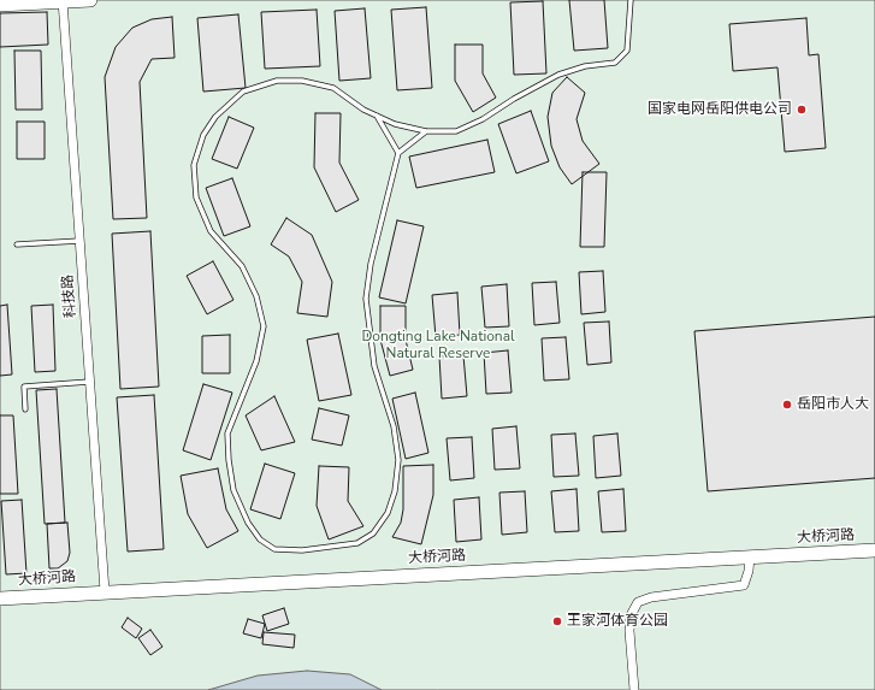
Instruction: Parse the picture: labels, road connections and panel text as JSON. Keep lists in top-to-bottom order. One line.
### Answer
{"streets":{"street":["科技路","大桥河路"]},"crossings":[["科技路","大桥河路"]],"parks":["Dongting Lake National Natural Reserve"],"places":["国家电网岳阳供电公司","岳阳市人大","王家河体育公园"]}
